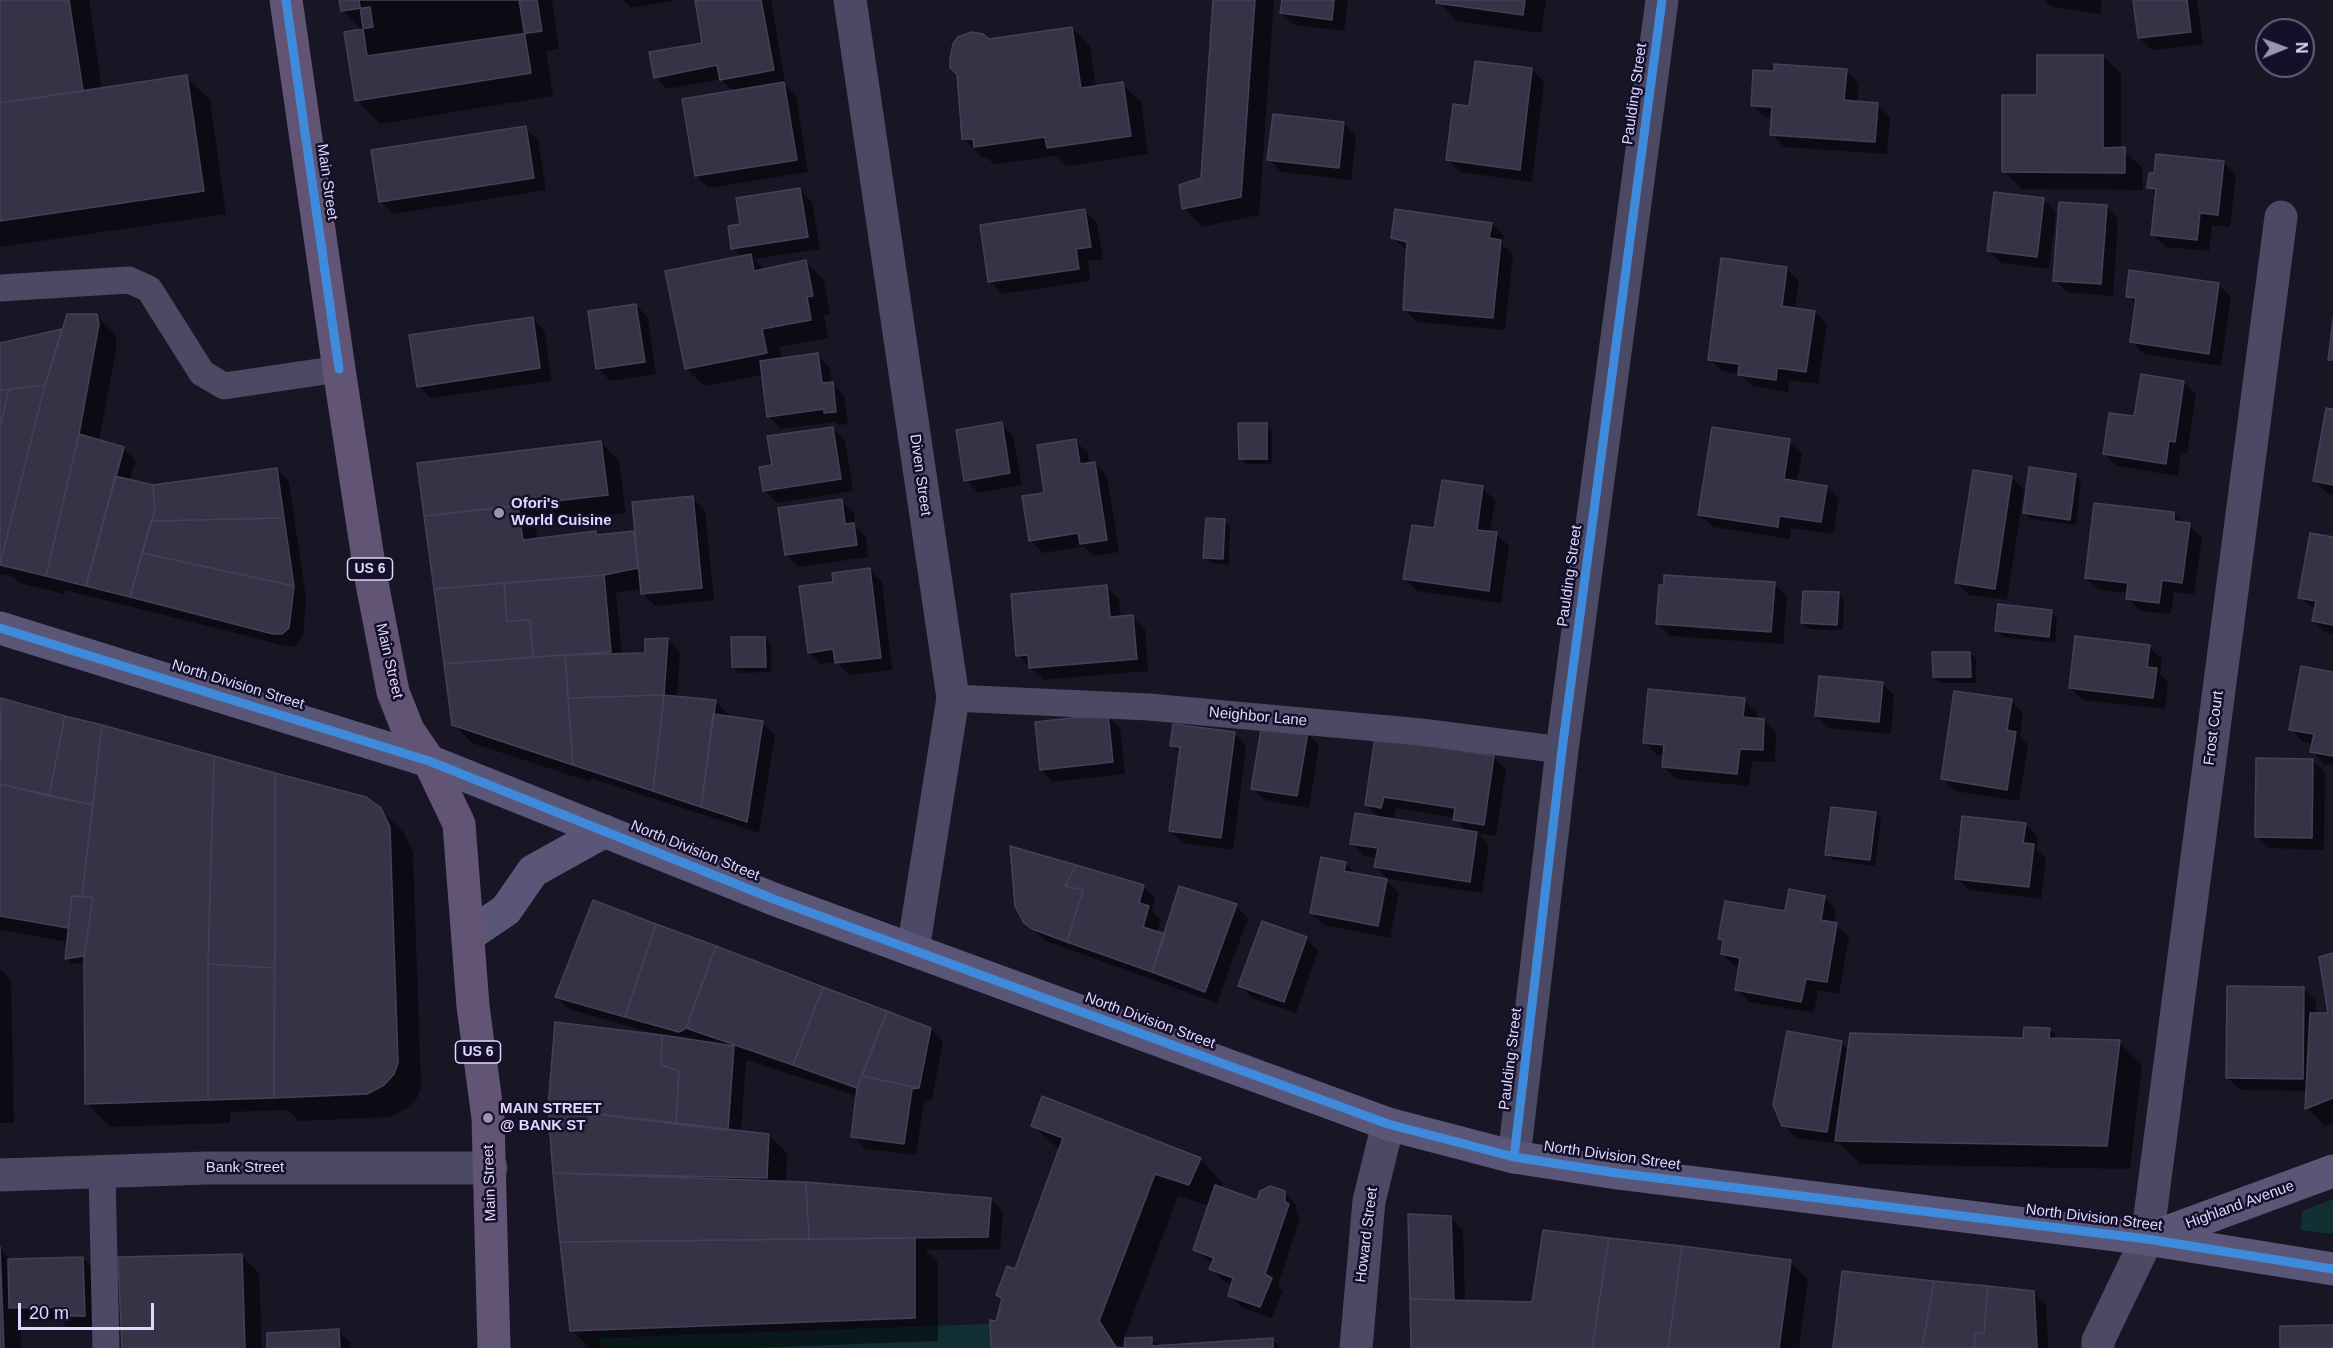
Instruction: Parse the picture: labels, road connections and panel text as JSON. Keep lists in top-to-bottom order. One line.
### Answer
{"streets":{"main road":["Main Street","US 6"],"street":["Paulding Street","Diven Street","North Division Street","Frost Court","Bank Street","Highland Avenue","Howard Street"],"lane":["Neighbor Lane"]},"crossings":[["Paulding Street","North Division Street"],["Paulding Street","Neighbor Lane"],["Main Street","North Division Street"],["Main Street","Bank Street"],["Diven Street","North Division Street"],["Diven Street","Neighbor Lane"],["North Division Street","Frost Court"],["North Division Street","Highland Avenue"],["North Division Street","Howard Street"],["Frost Court","Highland Avenue"]],"places":["Ofori's World Cuisine","MAIN STREET @ BANK ST"],"scale_bar":"20 m","north":"right"}
